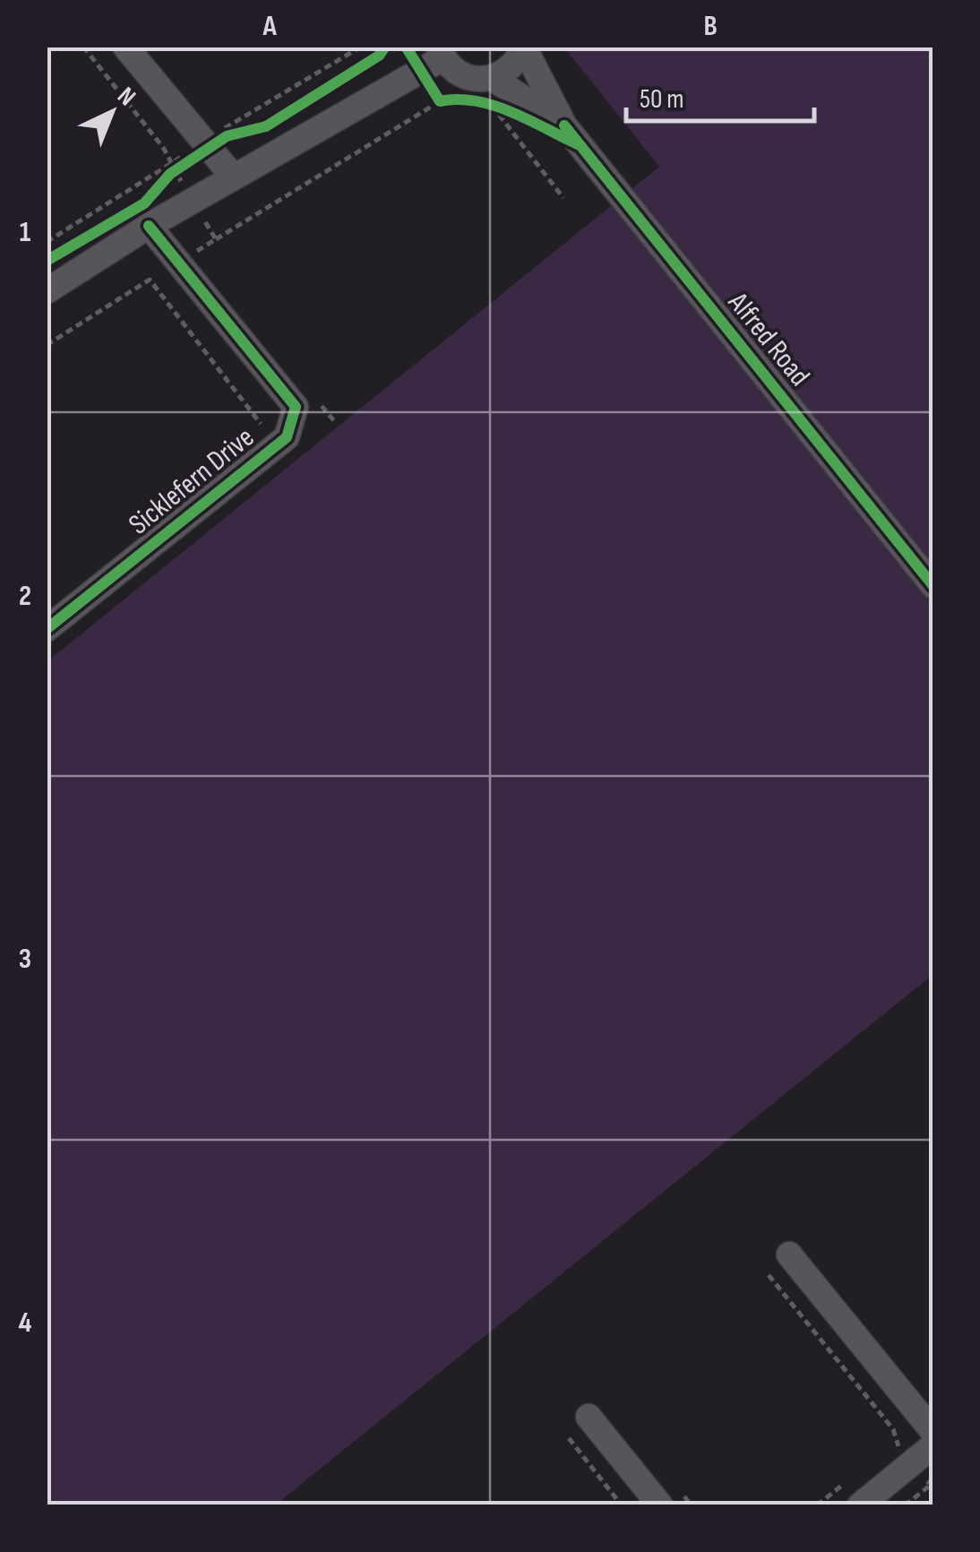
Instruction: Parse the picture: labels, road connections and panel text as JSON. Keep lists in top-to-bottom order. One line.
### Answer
{"streets":{"street":["Alfred Road","Sicklefern Drive"]},"scale_bar":"50 m","north":"top right","grid":{"columns":["A","B"],"rows":["1","2","3","4"]}}
